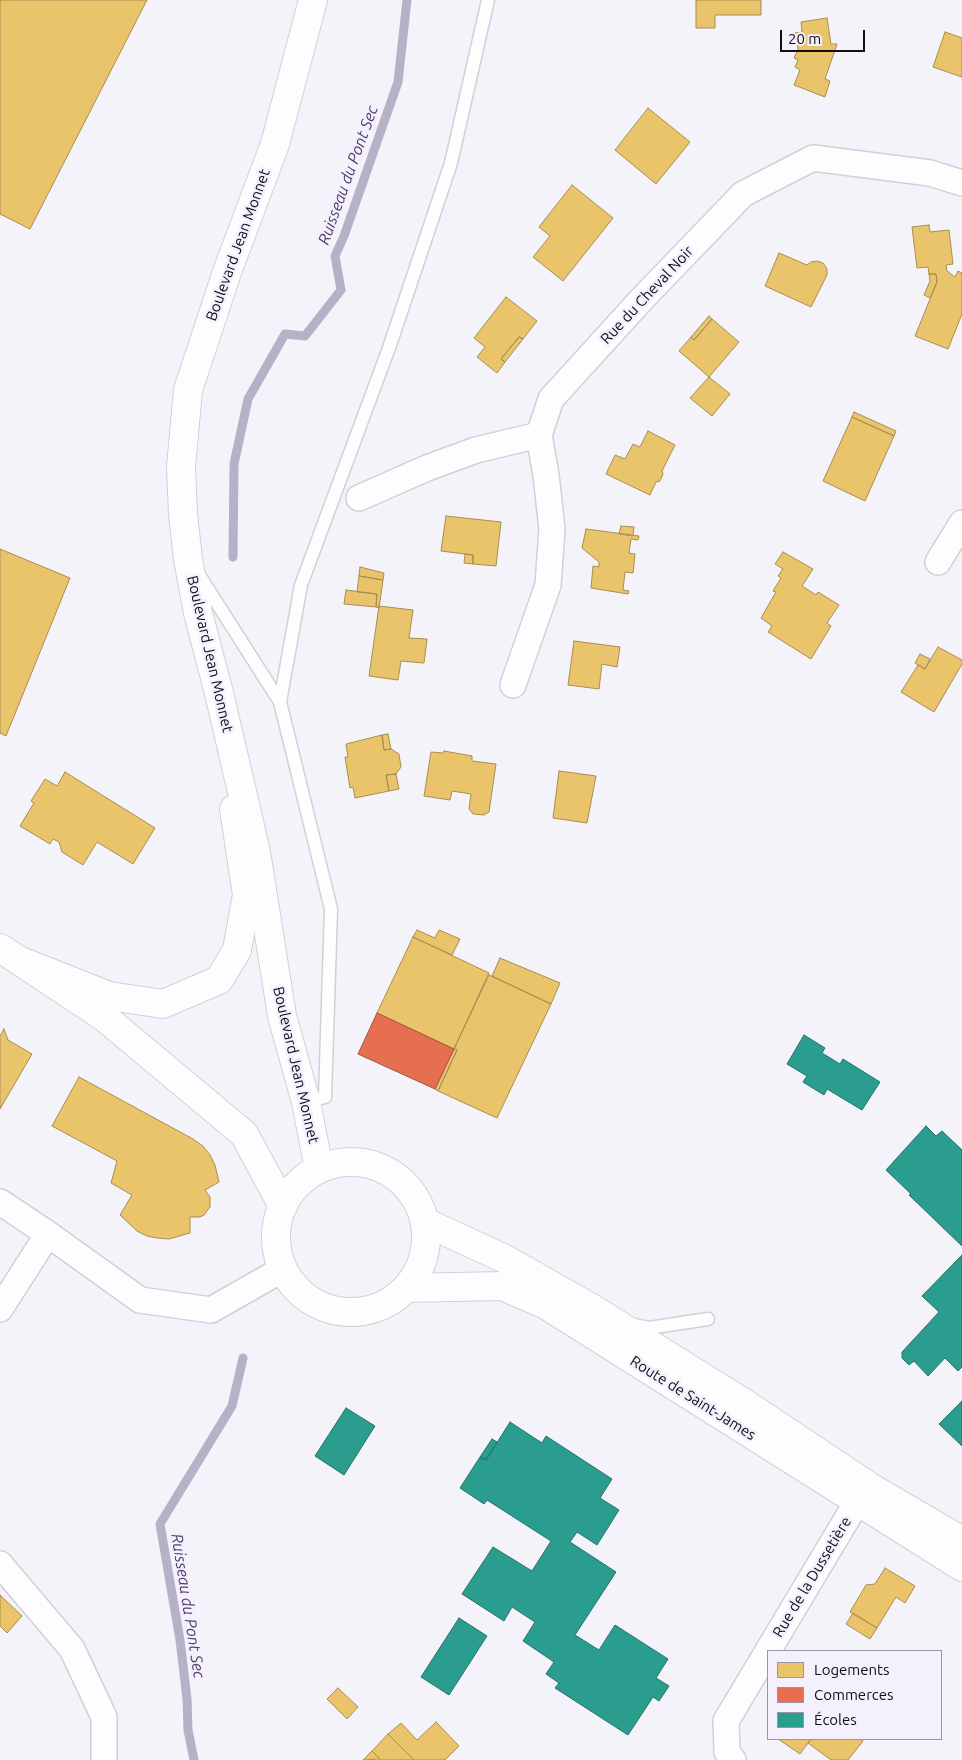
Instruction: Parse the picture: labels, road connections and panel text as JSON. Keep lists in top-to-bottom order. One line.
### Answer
{"streets":{"main road":["Boulevard Jean Monnet","Route de Saint-James"],"street":["Rue du Cheval Noir","Rue de la Dussetière"]},"crossings":[["Boulevard Jean Monnet","Route de Saint-James"],["Route de Saint-James","Rue de la Dussetière"]],"water":["Ruisseau du Pont Sec"],"legend":["Logements","Commerces","Écoles"],"scale_bar":"20 m"}
